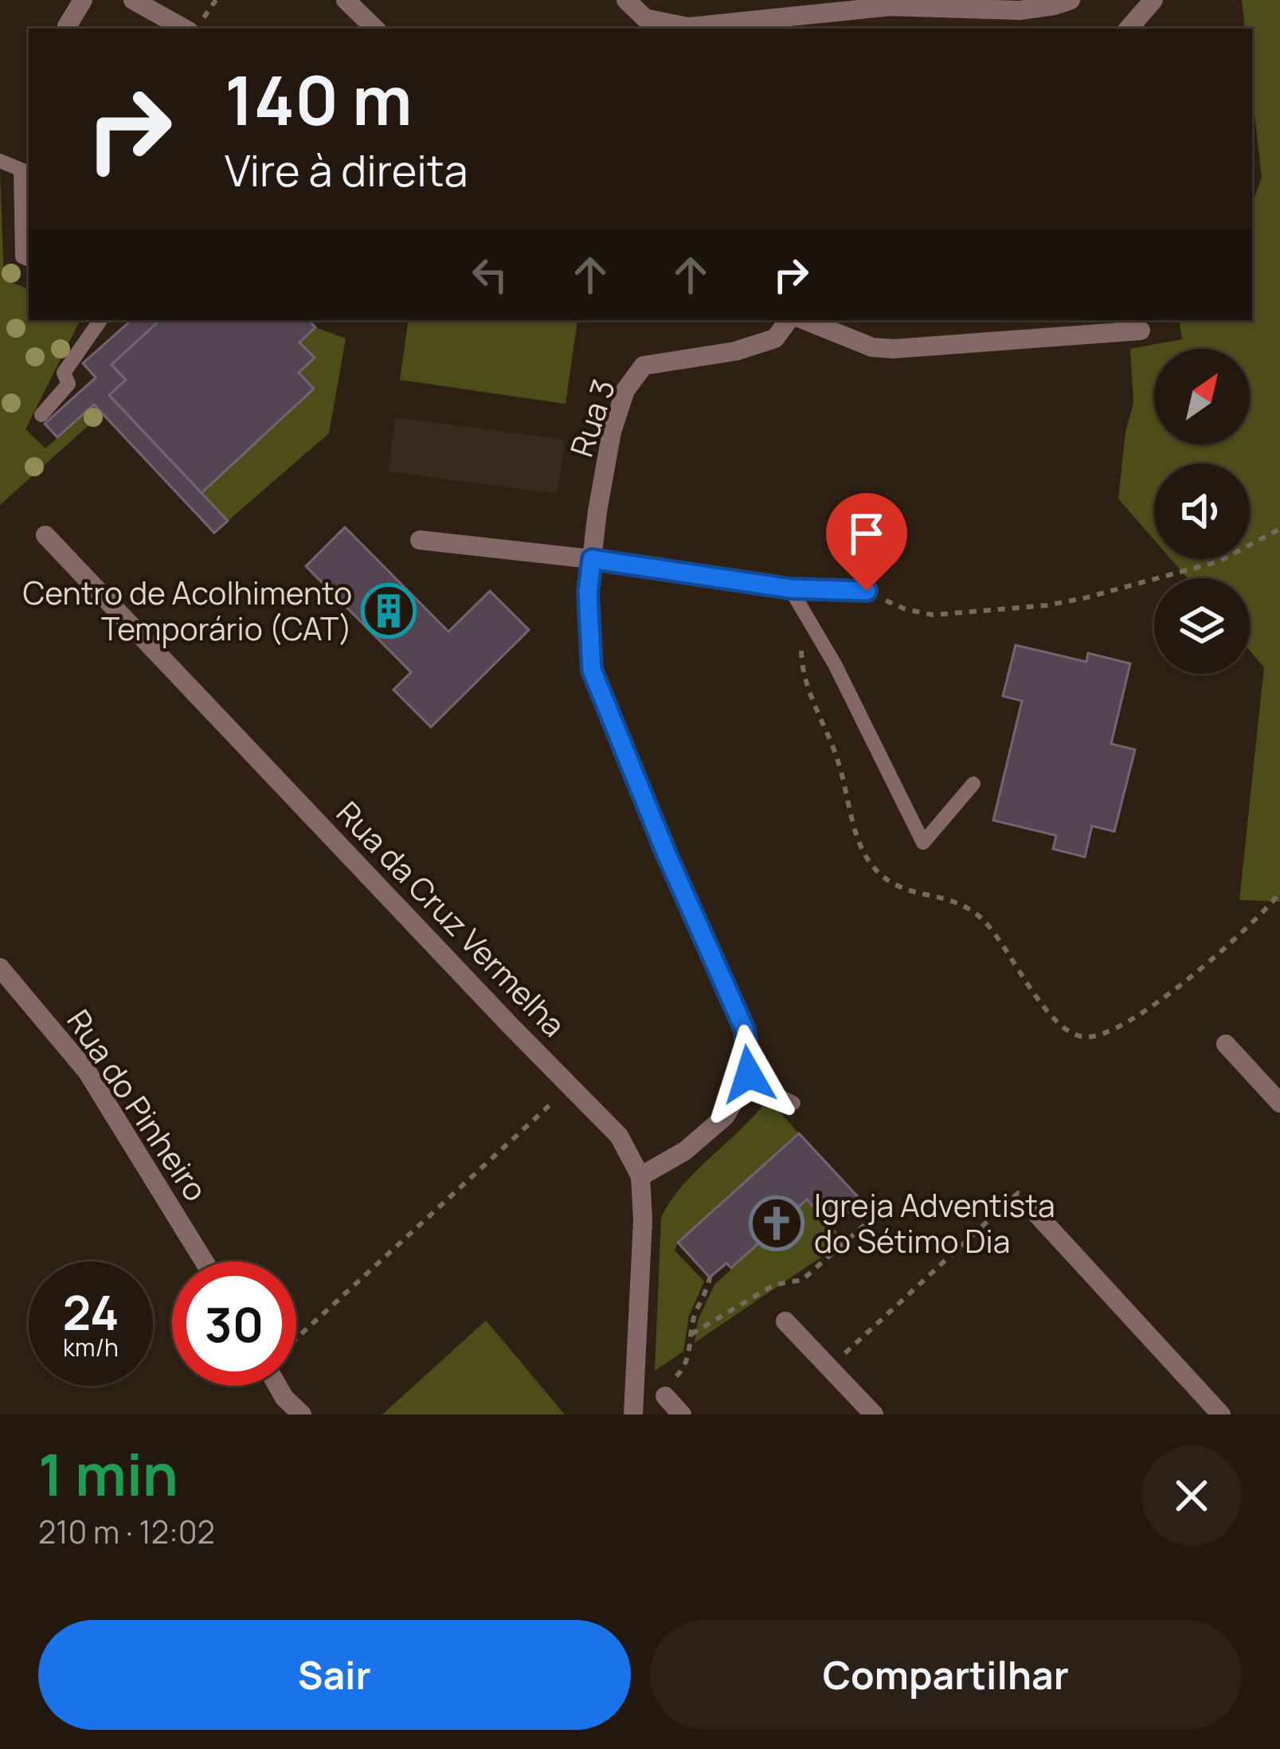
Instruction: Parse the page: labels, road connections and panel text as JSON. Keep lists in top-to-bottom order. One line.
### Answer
{"streets":{"street":["Rua 3","Rua da Cruz Vermelha","Rua do Pinheiro"]},"places":{"building":["Centro de Acolhimento Temporário (CAT)"],"church":["Igreja Adventista do Sétimo Dia"]},"north":"top right","page":{"turn":["140 m","Vire à direita"],"speed":"24 km/h","limit":"30","heading":["1 min","210 m · 12:02"],"buttons":["Sair","Compartilhar"]}}
